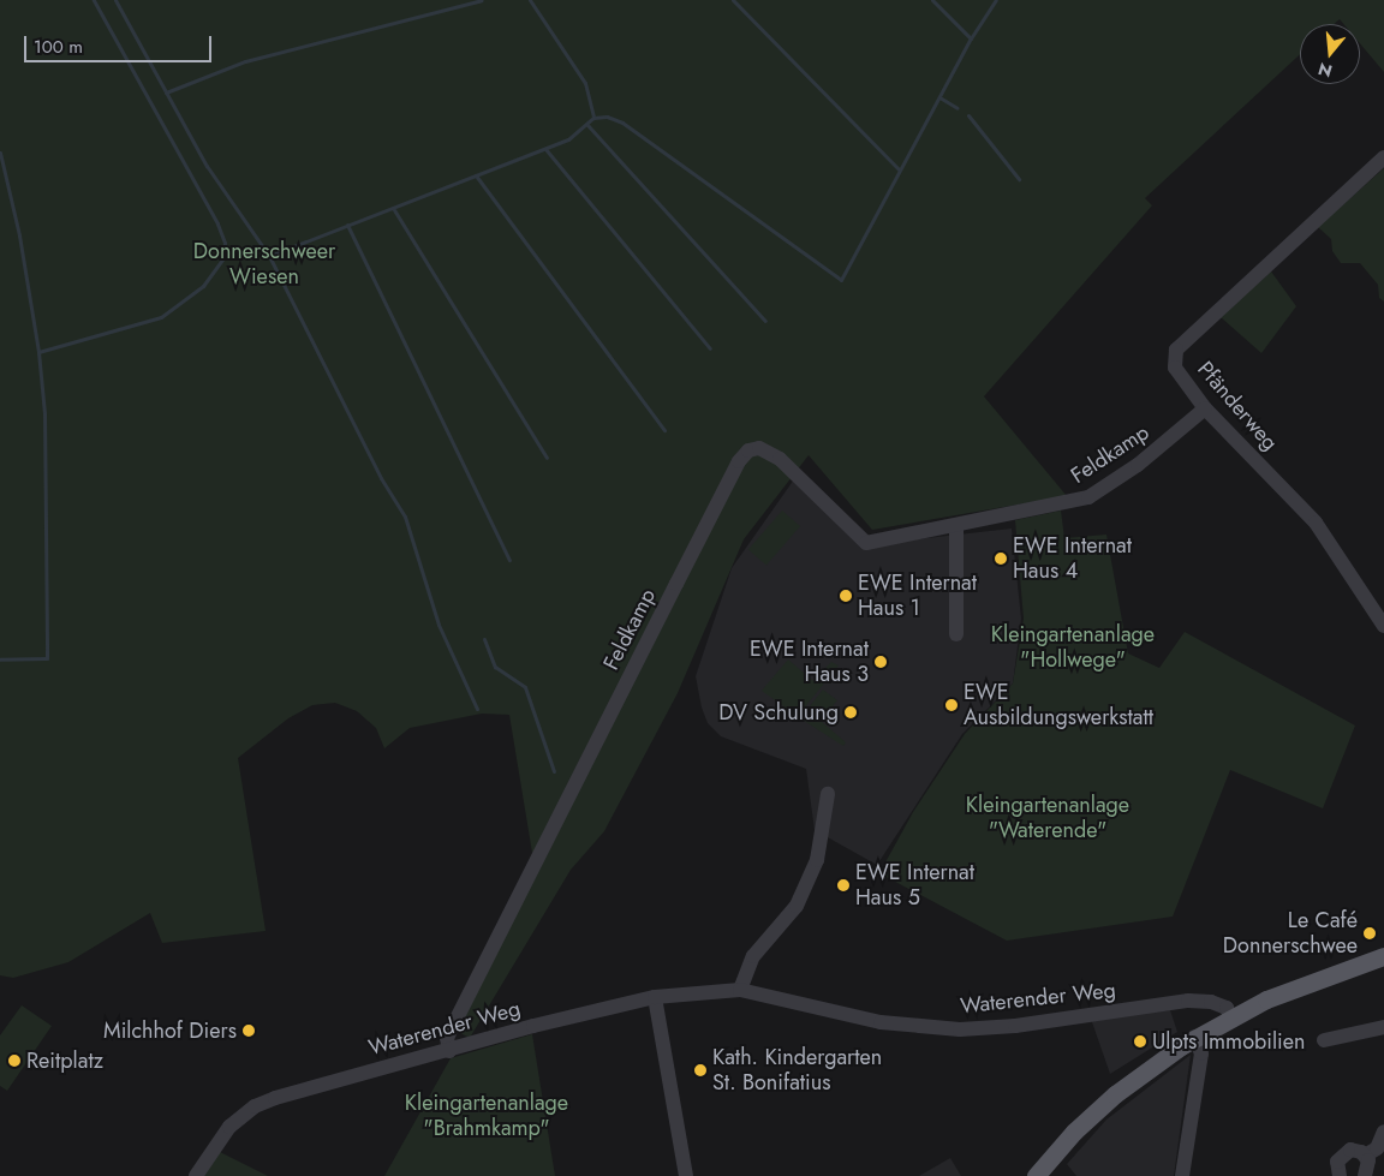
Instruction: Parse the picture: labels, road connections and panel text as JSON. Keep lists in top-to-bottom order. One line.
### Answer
{"streets":{"street":["Pfänderweg","Feldkamp","Waterender Weg"]},"crossings":[["Pfänderweg","Feldkamp"],["Feldkamp","Waterender Weg"]],"parks":["Donnerschweer Wiesen","Kleingartenanlage \"Hollwege\"","Kleingartenanlage \"Waterende\"","Kleingartenanlage \"Brahmkamp\""],"places":["EWE Internat Haus 4","EWE Internat Haus 1","EWE Internat Haus 3","EWE Ausbildungswerkstatt","DV Schulung","EWE Internat Haus 5","Le Café Donnerschwee","Milchhof Diers","Ulpts Immobilien","Reitplatz","Kath. Kindergarten St. Bonifatius"],"scale_bar":"100 m","north":"bottom"}
